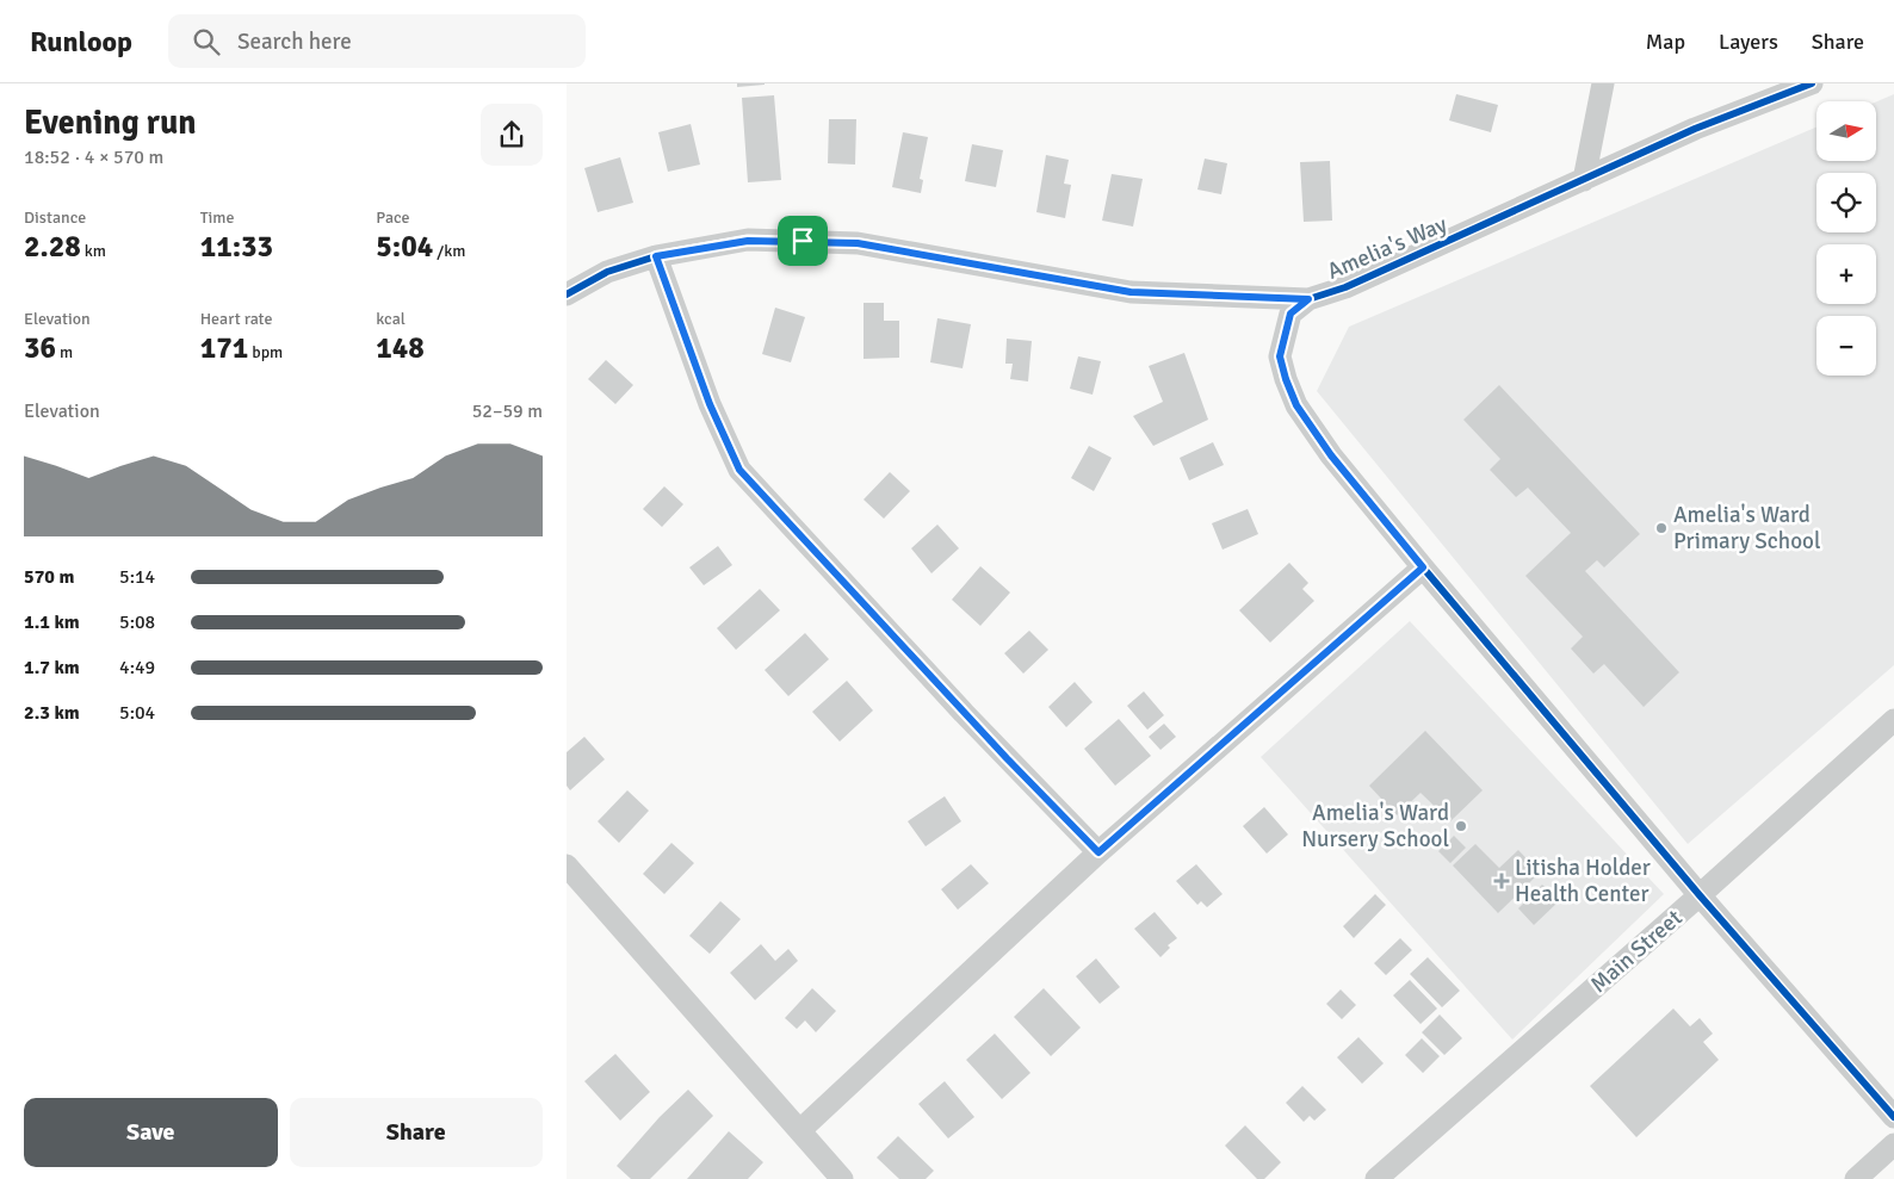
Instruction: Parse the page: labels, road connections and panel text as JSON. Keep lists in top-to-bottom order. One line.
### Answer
{"streets":{"street":["Amelia's Way","Main Street"]},"places":{"other":["Amelia's Ward Primary School","Amelia's Ward Nursery School"],"health":["Litisha Holder Health Center"]},"north":"right","page":{"header":"Runloop","search":"Search here","nav":["Map","Layers","Share"],"heading":["Evening run","18:52 · 4 × 570 m"],"map_buttons":["+","−"],"stats":[["Distance","2.28 km"],["Time","11:33"],["Pace","5:04 /km"],["Elevation","36 m"],["Heart rate","171 bpm"],["kcal","148"]],"chart":["Elevation","52–59 m"],"list":[{"name":"570 m","note":"5:14"},{"name":"1.1 km","note":"5:08"},{"name":"1.7 km","note":"4:49"},{"name":"2.3 km","note":"5:04"}],"buttons":["Save","Share"]}}
